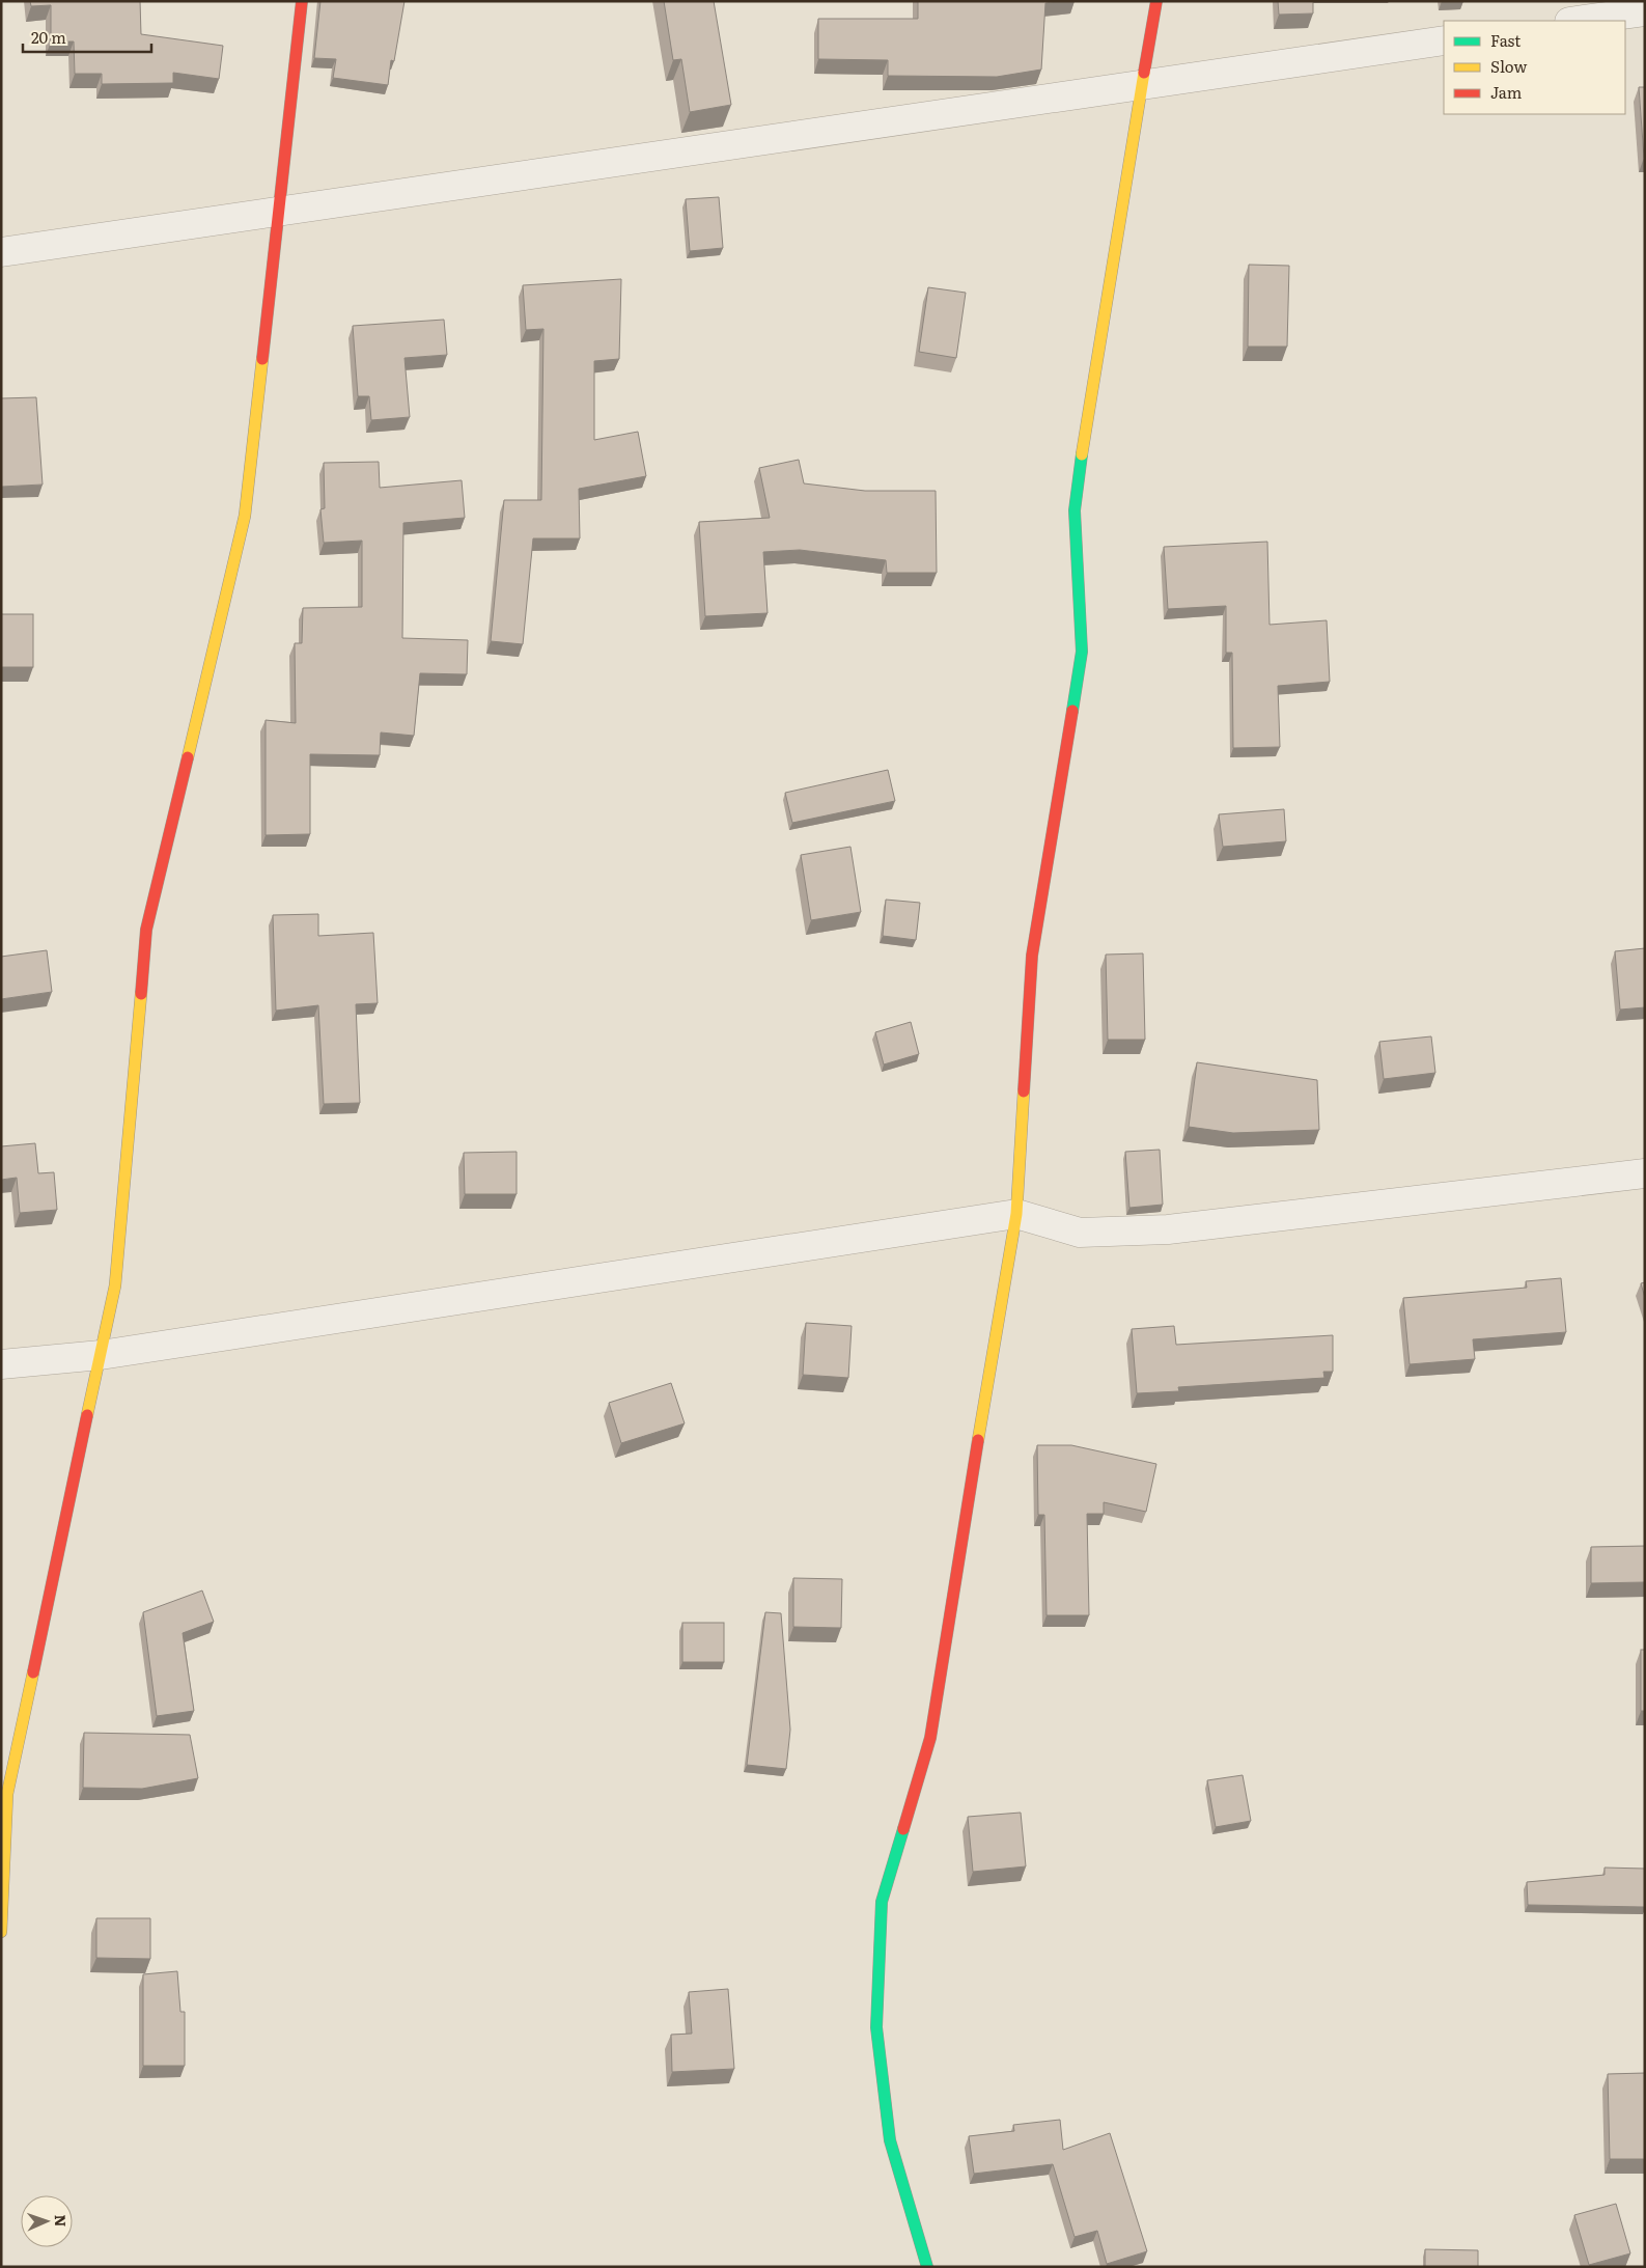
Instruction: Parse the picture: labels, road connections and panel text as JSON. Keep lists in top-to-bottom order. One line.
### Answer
{"legend":["Fast","Slow","Jam"],"scale_bar":"20 m","north":"right"}
